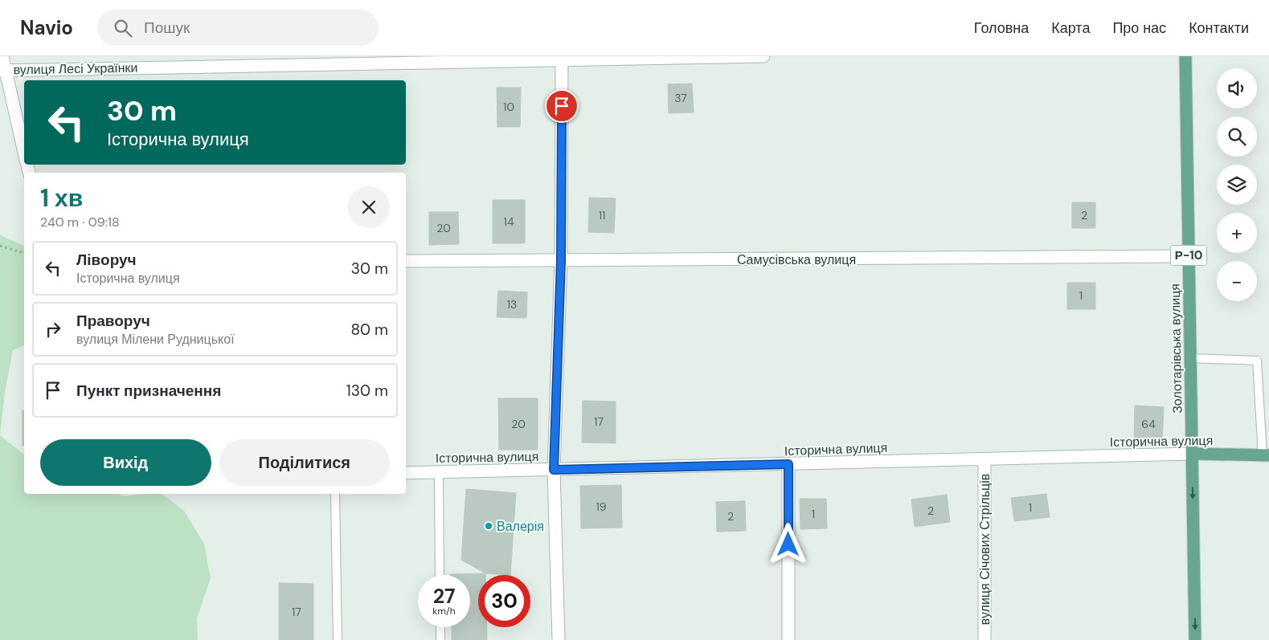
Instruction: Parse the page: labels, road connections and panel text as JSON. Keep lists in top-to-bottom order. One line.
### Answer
{"streets":{"main road":["Р-10","Золотарівська вулиця","Історична вулиця"],"street":["вулиця Лесі Українки","Самусівська вулиця","вулиця Січових Стрільців"]},"crossings":[["Самусівська вулиця","Золотарівська вулиця"],["Золотарівська вулиця","Історична вулиця"],["Історична вулиця","вулиця Січових Стрільців"]],"places":["Валерія"],"house_numbers":["37","10","11","2","14","20","1","13","17","20","64","19","1","2","1","2","17"],"page":{"header":"Navio","search":"Пошук","nav":["Головна","Карта","Про нас","Контакти"],"map_buttons":["+","−"],"turn":["30 m","Історична вулиця"],"heading":["1 хв","240 m · 09:18"],"list":[{"name":"Ліворуч","note":"Історична вулиця","value":"30 m"},{"name":"Праворуч","note":"вулиця Мілени Рудницької","value":"80 m"},{"name":"Пункт призначення","value":"130 m"}],"buttons":["Вихід","Поділитися"],"speed":"27 km/h","limit":"30"}}
